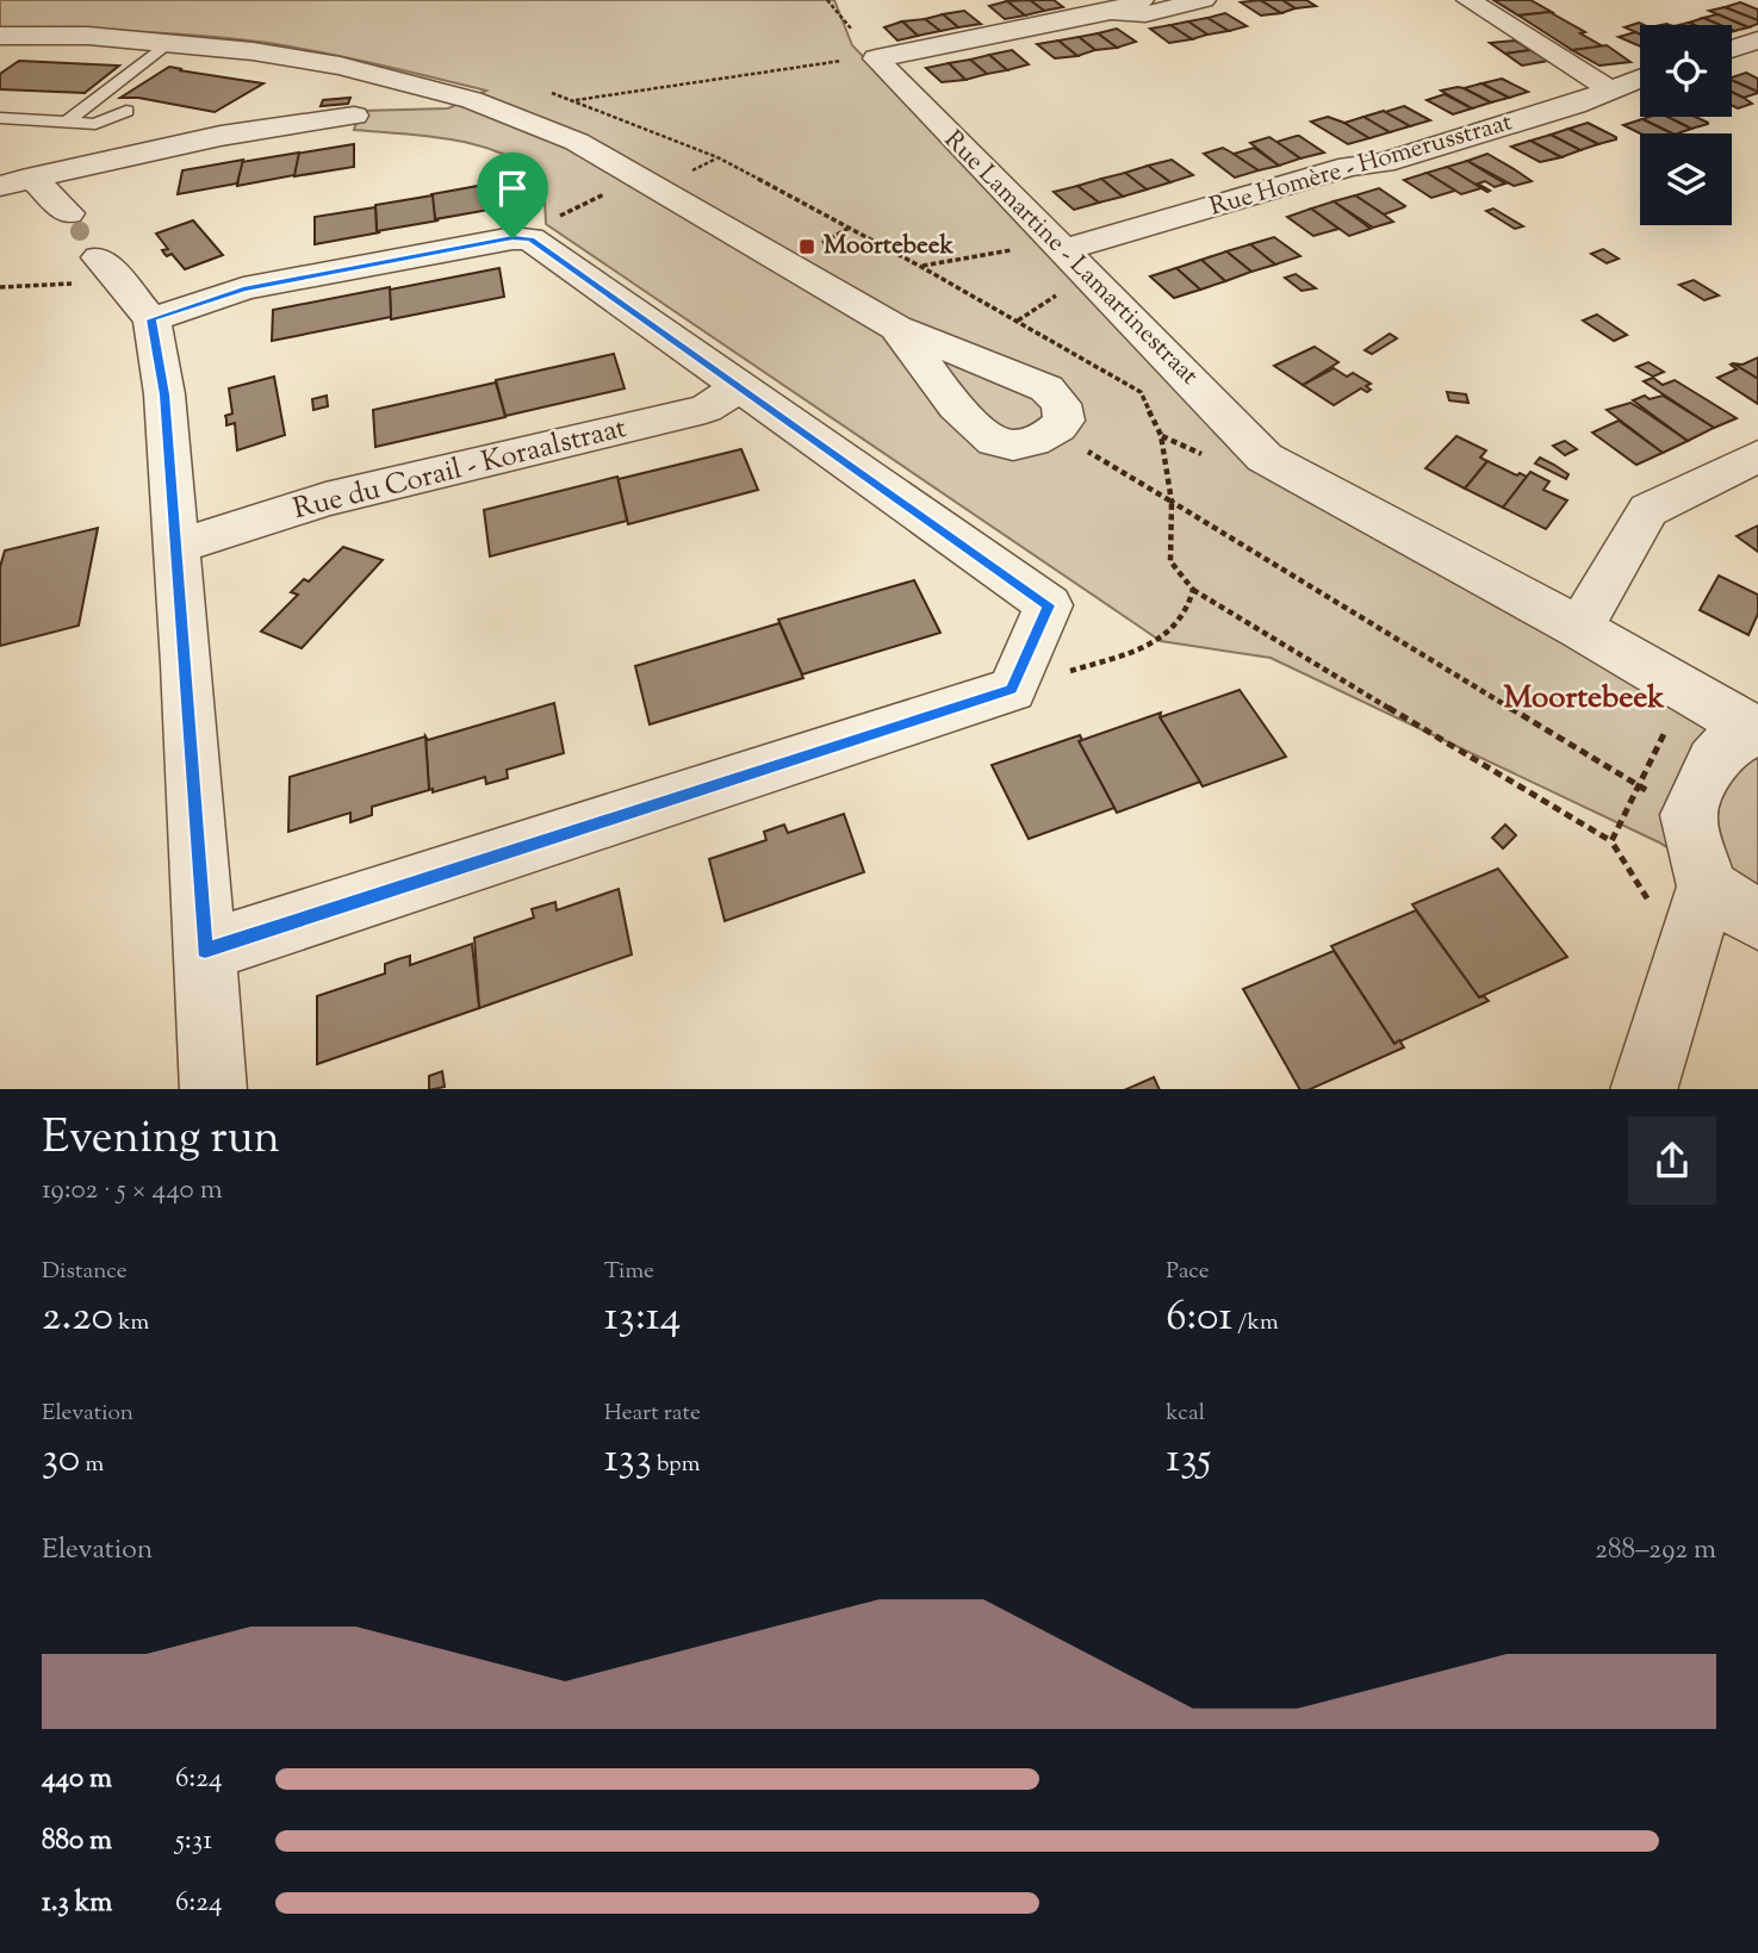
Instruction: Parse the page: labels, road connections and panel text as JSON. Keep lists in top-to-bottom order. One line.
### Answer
{"streets":{"street":["Rue Homère - Homerusstraat","Rue Lamartine - Lamartinestraat","Rue du Corail - Koraalstraat"]},"crossings":[["Rue Homère - Homerusstraat","Rue Lamartine - Lamartinestraat"]],"districts":["Moortebeek"],"places":{"transit":["Moortebeek"]},"page":{"heading":["Evening run","19:02 · 5 × 440 m"],"stats":[["Distance","2.20 km"],["Time","13:14"],["Pace","6:01 /km"],["Elevation","30 m"],["Heart rate","133 bpm"],["kcal","135"]],"chart":["Elevation","288–292 m"],"list":[{"name":"440 m","note":"6:24"},{"name":"880 m","note":"5:31"},{"name":"1.3 km","note":"6:24"}]}}
